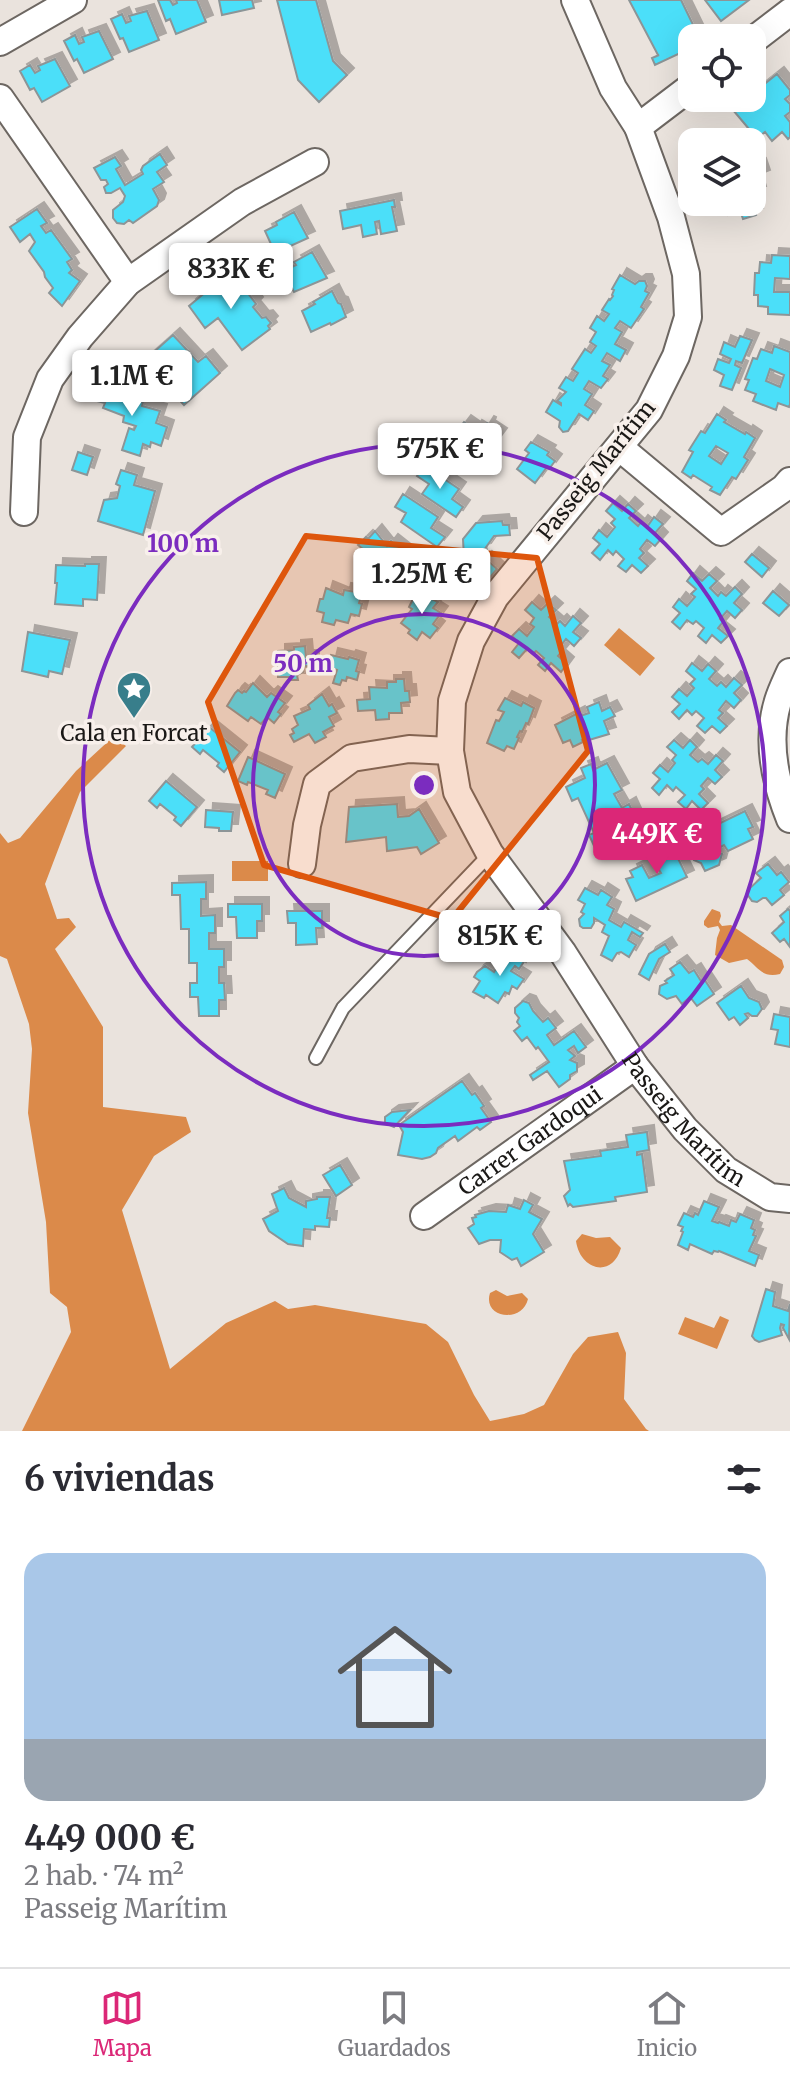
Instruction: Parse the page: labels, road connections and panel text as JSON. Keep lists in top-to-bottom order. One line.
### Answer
{"streets":{"street":["Passeig Marítim","Carrer Gardoqui"]},"crossings":[["Passeig Marítim","Carrer Gardoqui"]],"places":{"place":["Cala en Forcat"]},"page":{"price":["833K €","1.1M €","575K €","1.25M €","449K €","815K €"],"heading":"6 viviendas","list":[{"name":"449 000 €","note":"2 hab. · 74 m² · Passeig Marítim"}],"tabs":["Mapa","Guardados","Inicio"]},"rings":["100 m","50 m"]}
